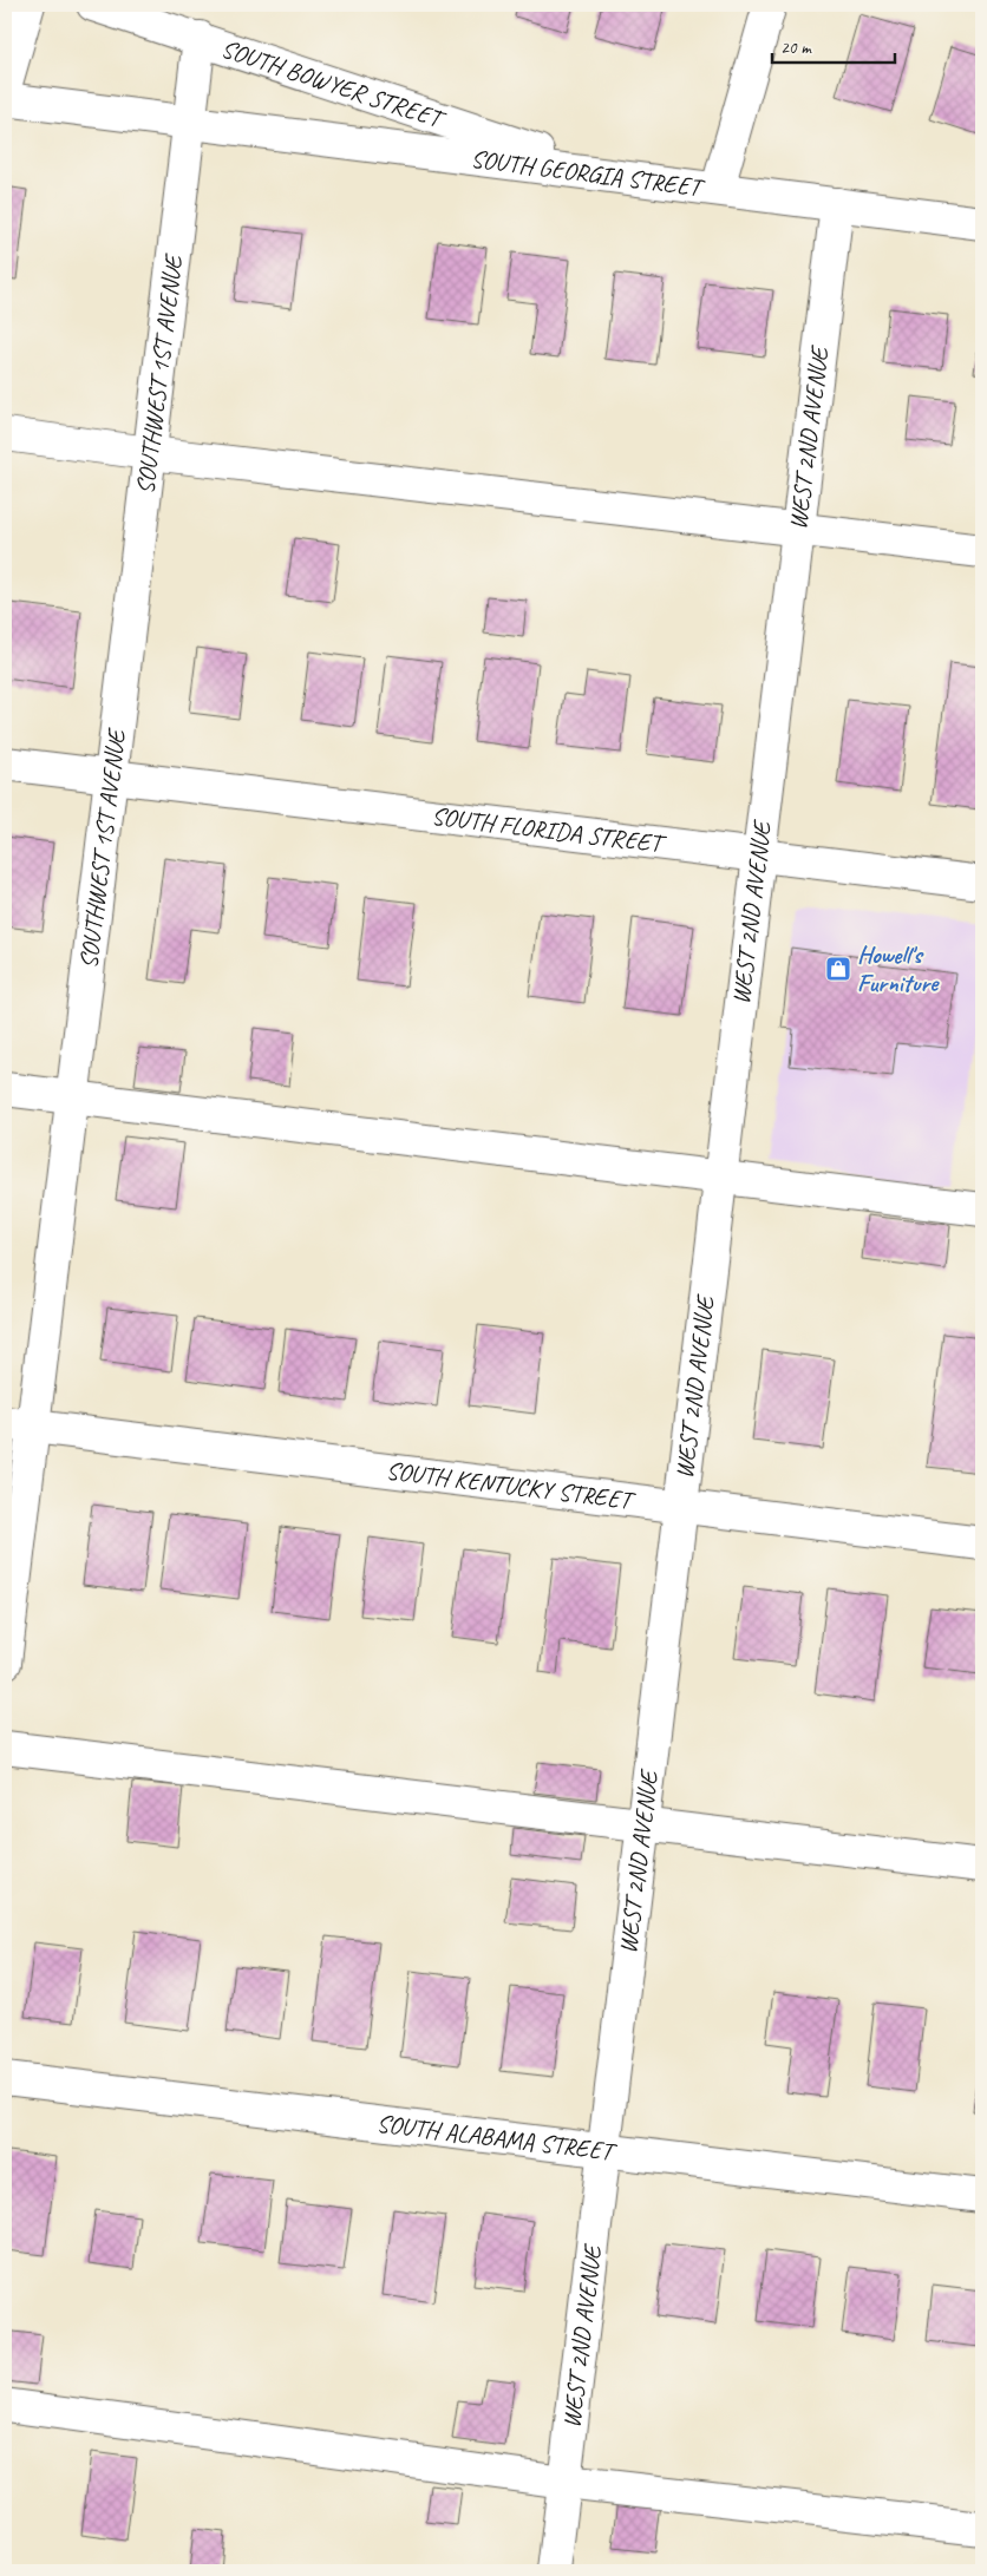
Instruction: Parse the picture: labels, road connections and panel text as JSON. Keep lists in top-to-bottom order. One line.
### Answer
{"streets":{"street":["SOUTH BOWYER STREET","SOUTH GEORGIA STREET","SOUTHWEST 1ST AVENUE","WEST 2ND AVENUE","SOUTH FLORIDA STREET","SOUTH KENTUCKY STREET","SOUTH ALABAMA STREET"]},"crossings":[["SOUTH BOWYER STREET","SOUTH GEORGIA STREET"],["SOUTH BOWYER STREET","SOUTHWEST 1ST AVENUE"],["SOUTH GEORGIA STREET","SOUTHWEST 1ST AVENUE"],["SOUTH GEORGIA STREET","WEST 2ND AVENUE"],["SOUTHWEST 1ST AVENUE","SOUTH FLORIDA STREET"],["SOUTHWEST 1ST AVENUE","SOUTH KENTUCKY STREET"],["WEST 2ND AVENUE","SOUTH FLORIDA STREET"],["WEST 2ND AVENUE","SOUTH KENTUCKY STREET"],["WEST 2ND AVENUE","SOUTH ALABAMA STREET"]],"places":{"shop":["Howell's Furniture"]},"scale_bar":"20 m"}
